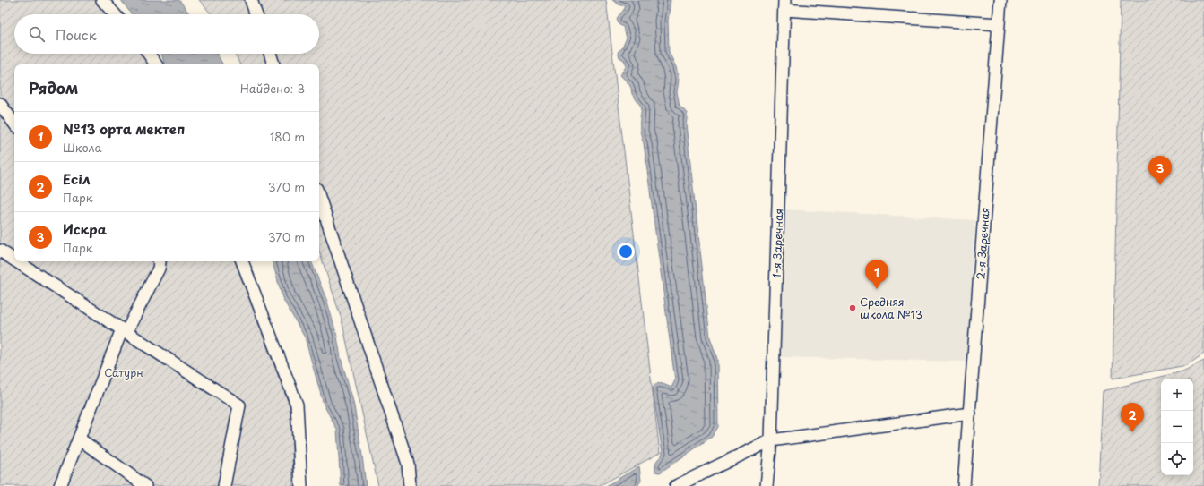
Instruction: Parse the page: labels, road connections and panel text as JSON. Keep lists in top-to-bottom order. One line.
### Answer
{"streets":{"street":["1-я Заречная","2-я Заречная"]},"parks":["Сатурн"],"places":["Средняя школа №13"],"page":{"search":"Поиск","heading":["Рядом","Найдено: 3"],"list":[{"mark":"1","name":"№13 орта мектеп","note":"Школа","value":"180 m"},{"mark":"2","name":"Есіл","note":"Парк","value":"370 m"},{"mark":"3","name":"Искра","note":"Парк","value":"370 m"}],"pins":["3","1","2"],"map_buttons":["+","−"]}}
